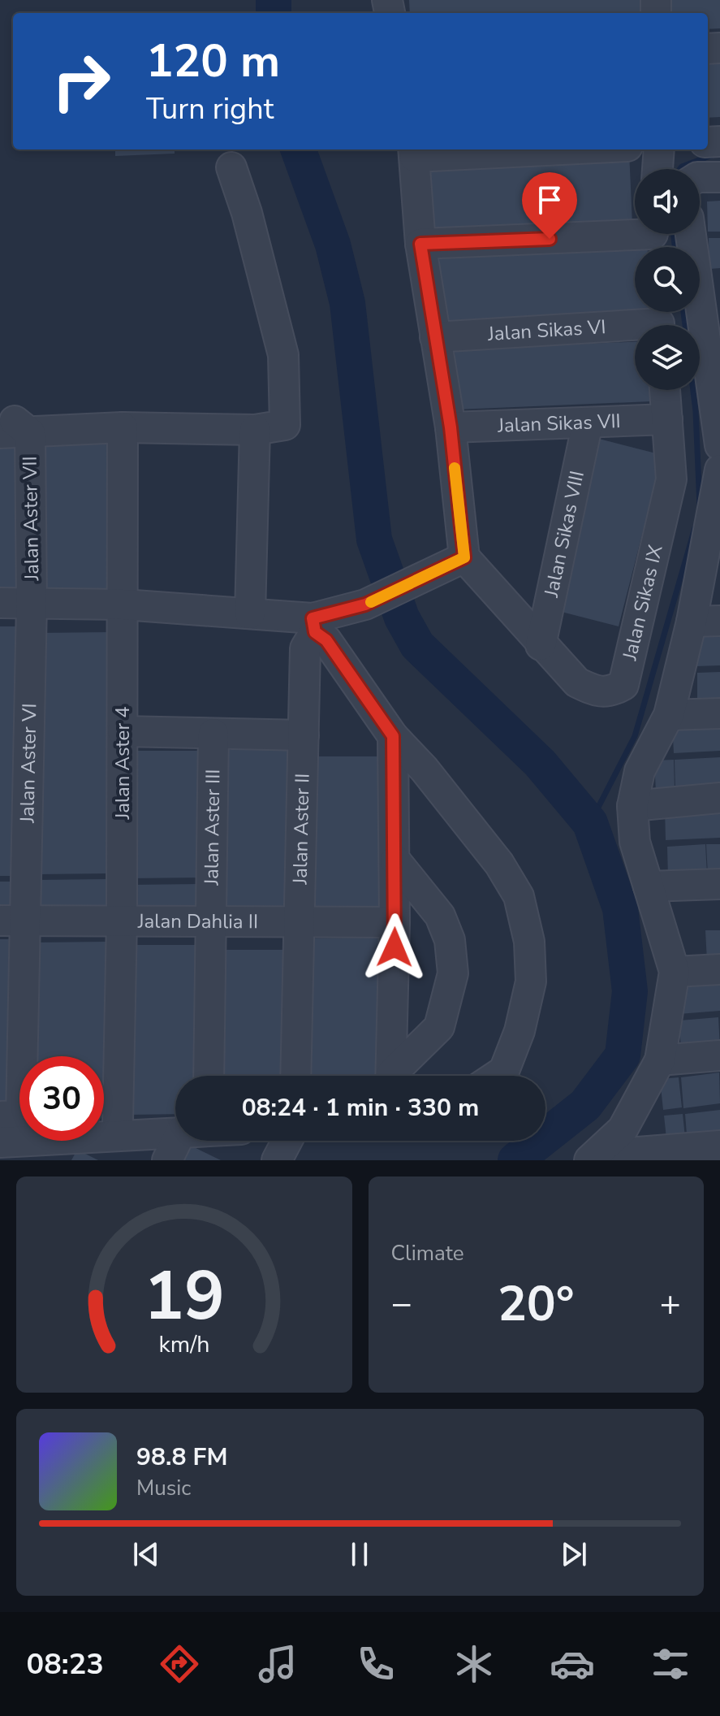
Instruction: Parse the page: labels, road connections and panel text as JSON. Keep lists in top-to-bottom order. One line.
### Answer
{"streets":{"street":["Jalan Sikas VI","Jalan Sikas VII","Jalan Aster VII","Jalan Sikas VIII","Jalan Sikas IX","Jalan Aster VI","Jalan Aster 4","Jalan Aster III","Jalan Aster II","Jalan Dahlia II"]},"crossings":[["Jalan Sikas VII","Jalan Sikas VIII"],["Jalan Sikas VII","Jalan Sikas IX"],["Jalan Aster VII","Jalan Aster VI"],["Jalan Sikas VIII","Jalan Sikas IX"],["Jalan Aster VI","Jalan Dahlia II"],["Jalan Aster 4","Jalan Dahlia II"],["Jalan Aster III","Jalan Dahlia II"],["Jalan Aster II","Jalan Dahlia II"]],"page":{"turn":["120 m","Turn right"],"limit":"30","trip":"08:24 · 1 min · 330 m","tile":"Climate","heat":["−","20°","+"],"song":["98.8 FM","Music"],"tabs":"08:23","gauge":["19","km/h"]}}
